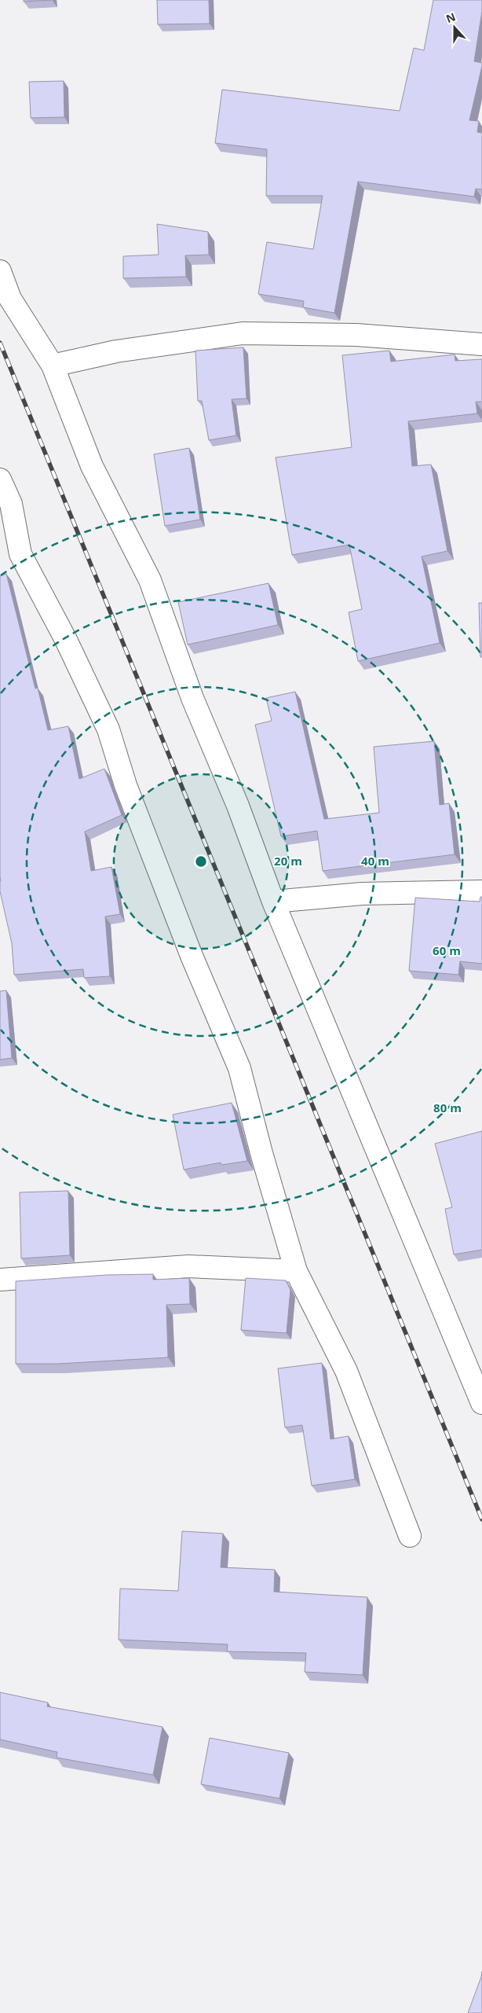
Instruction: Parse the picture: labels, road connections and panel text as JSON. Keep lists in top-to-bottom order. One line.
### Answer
{"north":"top","rings":["20 m","40 m","60 m","80 m"]}
